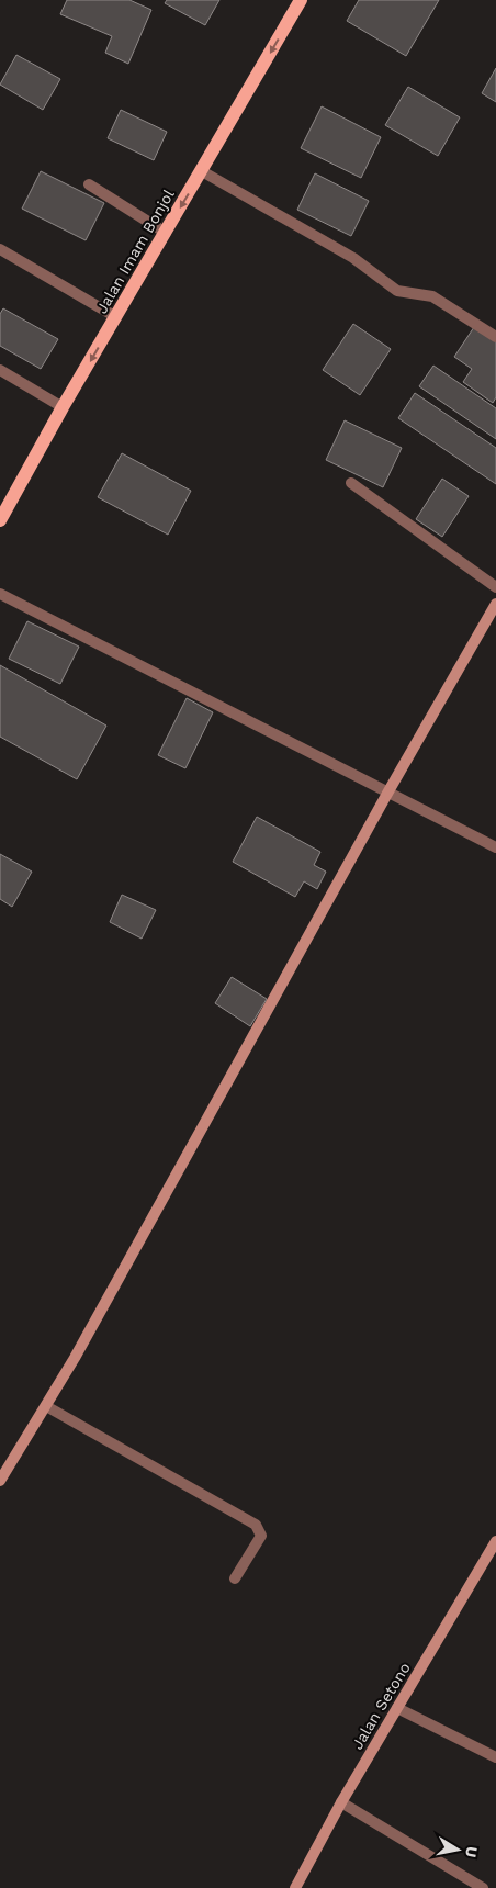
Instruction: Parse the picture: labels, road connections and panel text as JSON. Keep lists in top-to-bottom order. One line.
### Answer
{"streets":{"main road":["Jalan Imam Bonjol"],"street":["Jalan Setono"]},"one_way":["Jalan Imam Bonjol"],"north":"right"}
